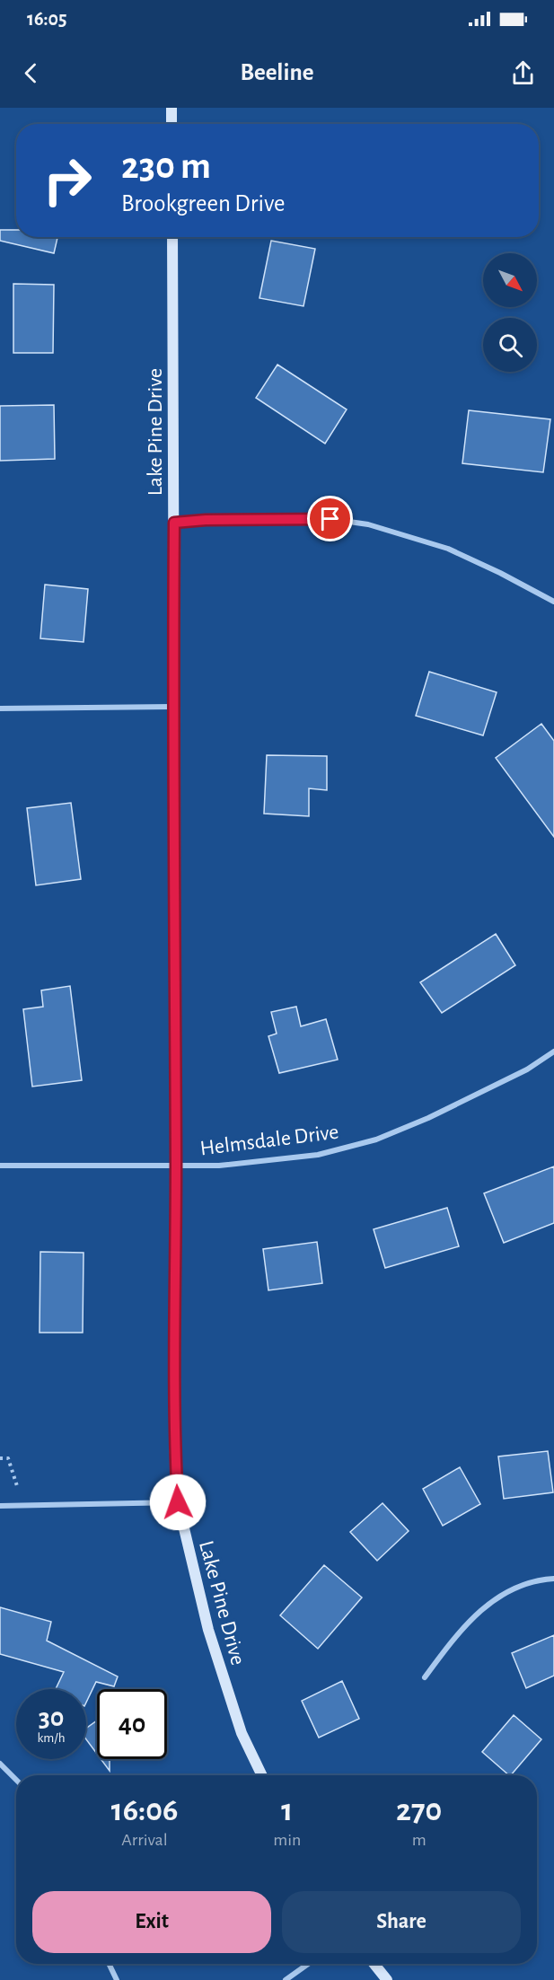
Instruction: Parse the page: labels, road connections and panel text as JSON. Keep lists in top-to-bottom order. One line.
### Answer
{"streets":{"street":["Lake Pine Drive","Helmsdale Drive"]},"crossings":[["Lake Pine Drive","Helmsdale Drive"]],"north":"bottom right","page":{"status":"16:05","header":"Beeline","turn":["230 m","Brookgreen Drive"],"speed":"30 km/h","limit":"40","eta":["16:06","Arrival","1","min","270","m"],"buttons":["Exit","Share"]}}
